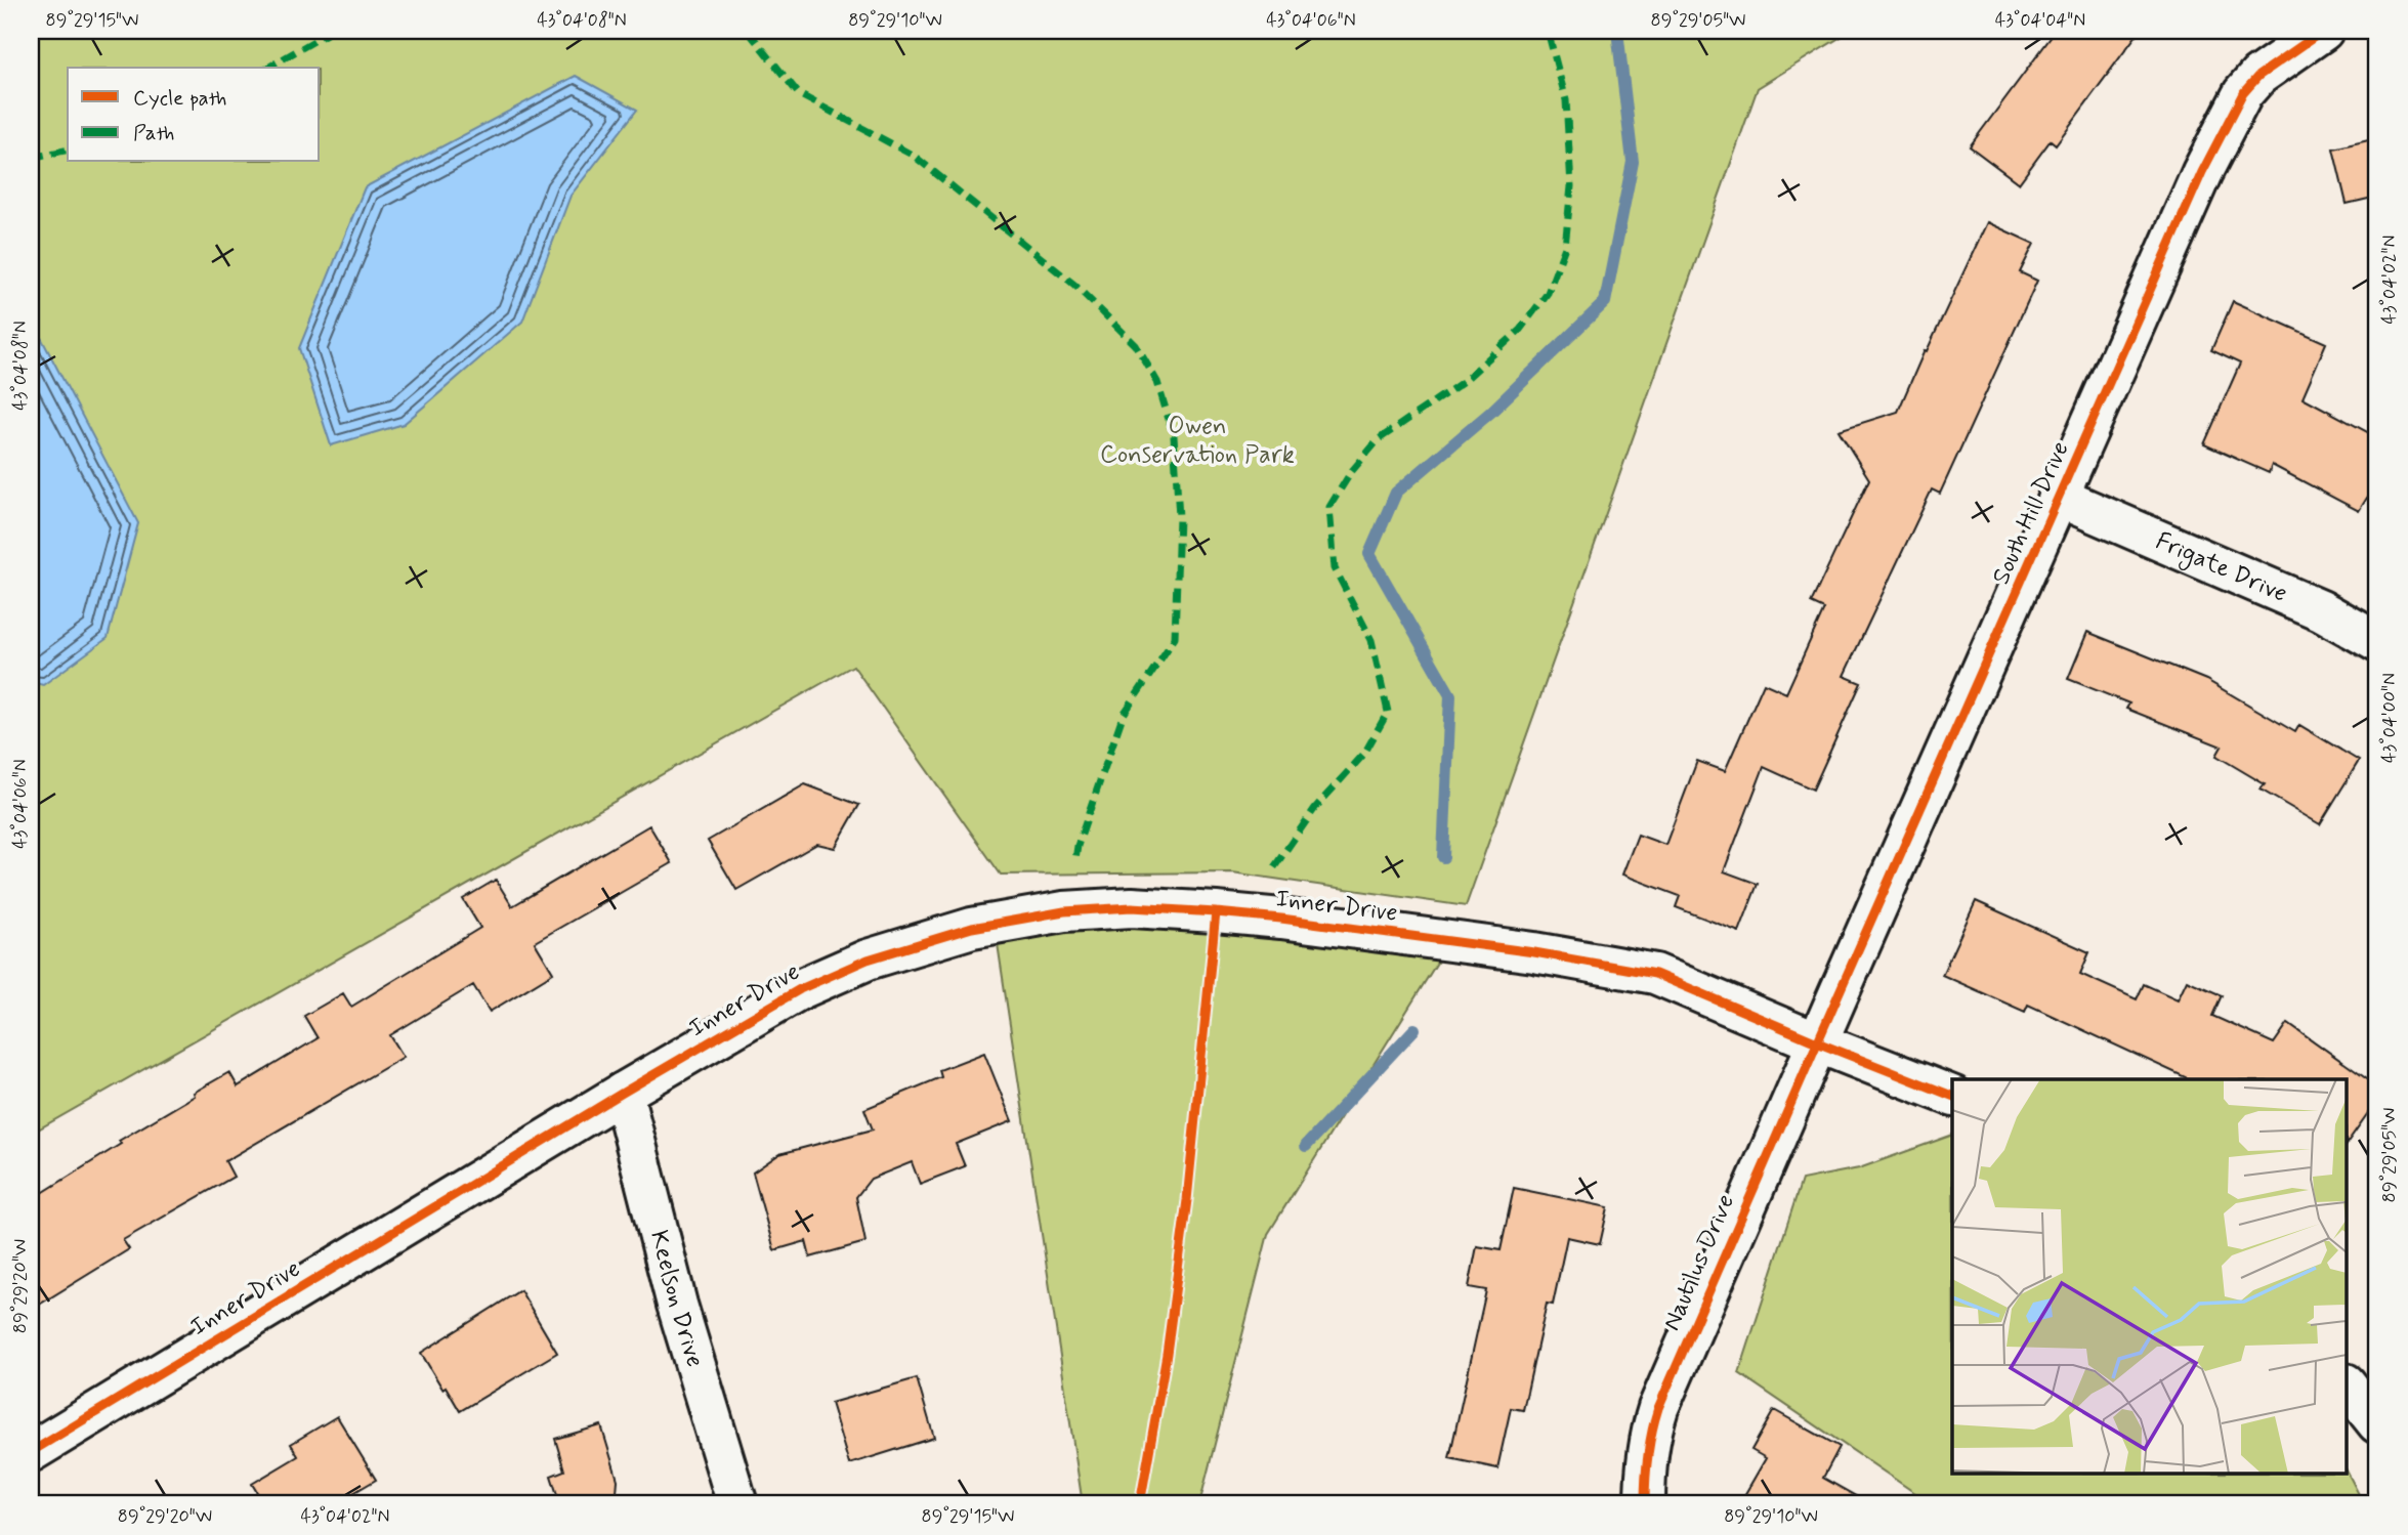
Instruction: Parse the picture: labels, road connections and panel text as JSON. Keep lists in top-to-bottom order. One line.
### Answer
{"streets":{"street":["South Hill Drive","Frigate Drive","Inner Drive","Nautilus Drive","Keelson Drive"]},"crossings":[["South Hill Drive","Frigate Drive"],["South Hill Drive","Inner Drive"],["South Hill Drive","Nautilus Drive"],["Inner Drive","Nautilus Drive"],["Inner Drive","Keelson Drive"]],"parks":["Owen Conservation Park"],"legend":["Cycle path","Path"],"coordinates":["89°29'15\"W","43°04'08\"N","89°29'10\"W","43°04'06\"N","89°29'05\"W","43°04'04\"N","43°04'02\"N","43°04'00\"N","89°29'20\"W"]}
